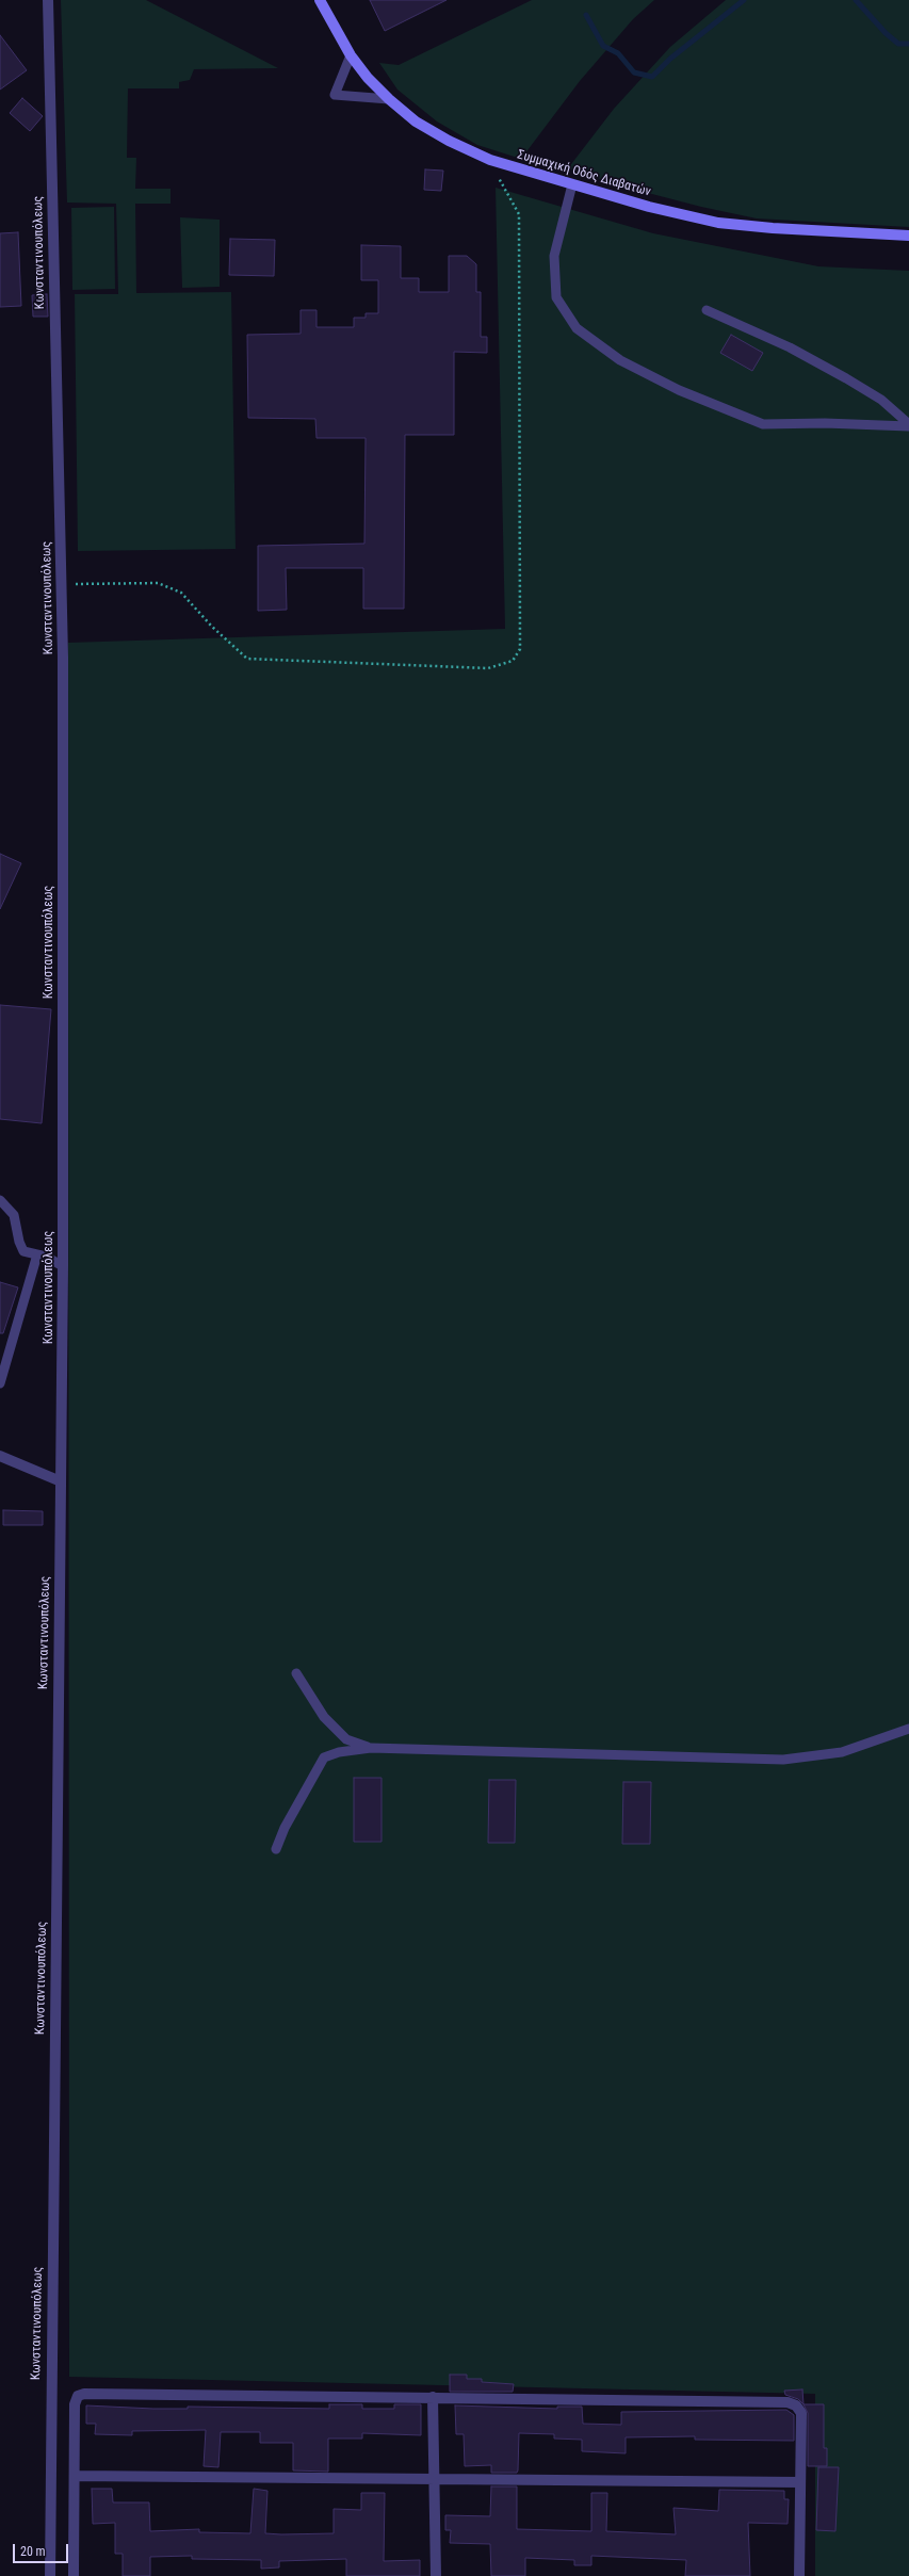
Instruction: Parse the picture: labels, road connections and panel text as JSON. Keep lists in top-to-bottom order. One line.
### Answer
{"streets":{"street":["Συμμαχική Οδός Διαβατών","Κωνσταντινουπόλεως"]},"scale_bar":"20 m"}
